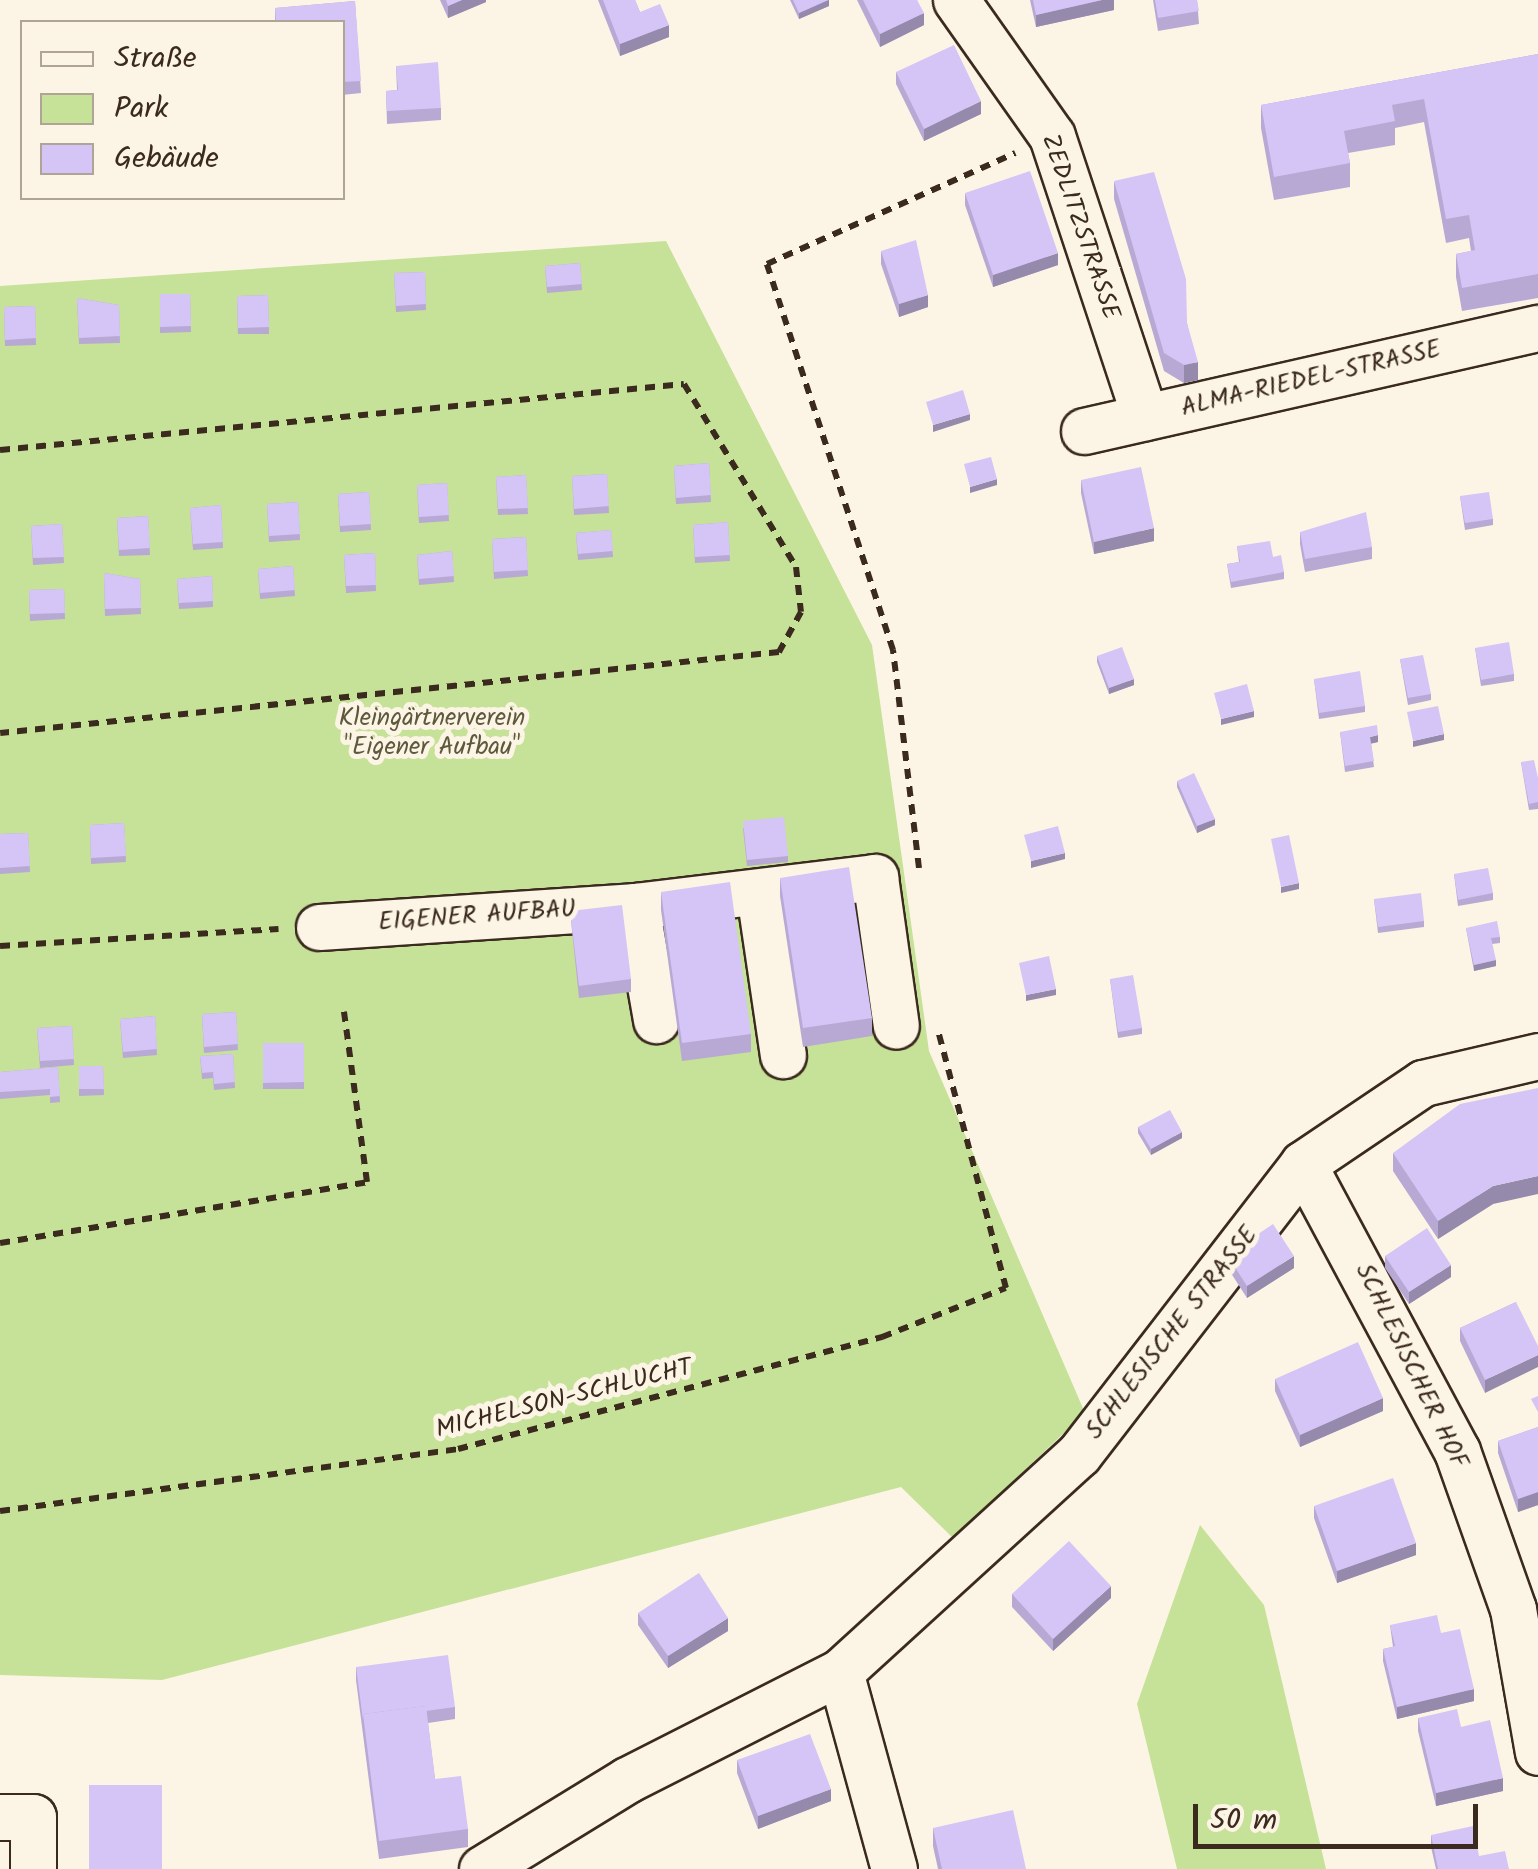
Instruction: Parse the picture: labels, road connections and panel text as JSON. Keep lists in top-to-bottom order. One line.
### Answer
{"streets":{"street":["ZEDLITZSTRASSE","ALMA-RIEDEL-STRASSE","EIGENER AUFBAU","SCHLESISCHE STRASSE","SCHLESISCHER HOF"],"path":["MICHELSON-SCHLUCHT"]},"crossings":[["ZEDLITZSTRASSE","ALMA-RIEDEL-STRASSE"],["EIGENER AUFBAU","MICHELSON-SCHLUCHT"],["SCHLESISCHE STRASSE","SCHLESISCHER HOF"]],"parks":["Kleingärtnerverein \"Eigener Aufbau\""],"legend":["Straße","Park","Gebäude"],"scale_bar":"50 m"}
